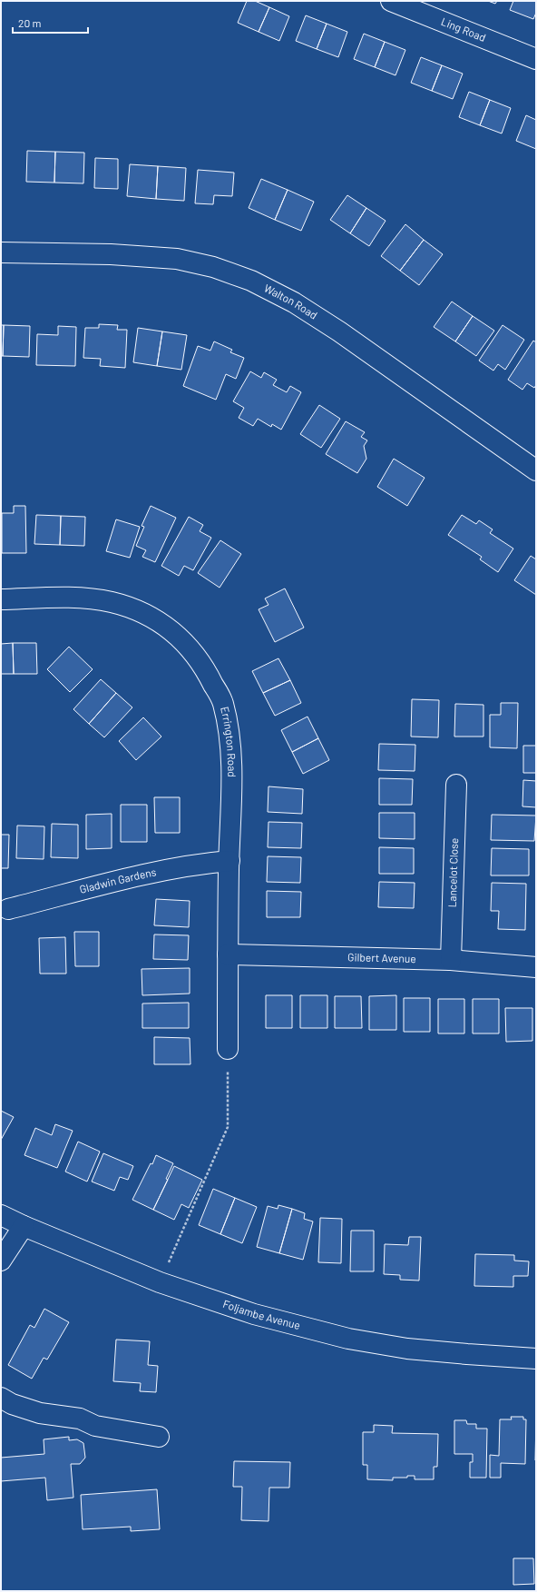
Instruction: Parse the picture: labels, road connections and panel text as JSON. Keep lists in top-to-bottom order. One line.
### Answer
{"streets":{"street":["Ling Road","Walton Road","Errington Road","Lancelot Close","Gladwin Gardens","Gilbert Avenue","Foljambe Avenue"]},"crossings":[["Errington Road","Gladwin Gardens"],["Errington Road","Gilbert Avenue"],["Lancelot Close","Gilbert Avenue"]],"scale_bar":"20 m"}
